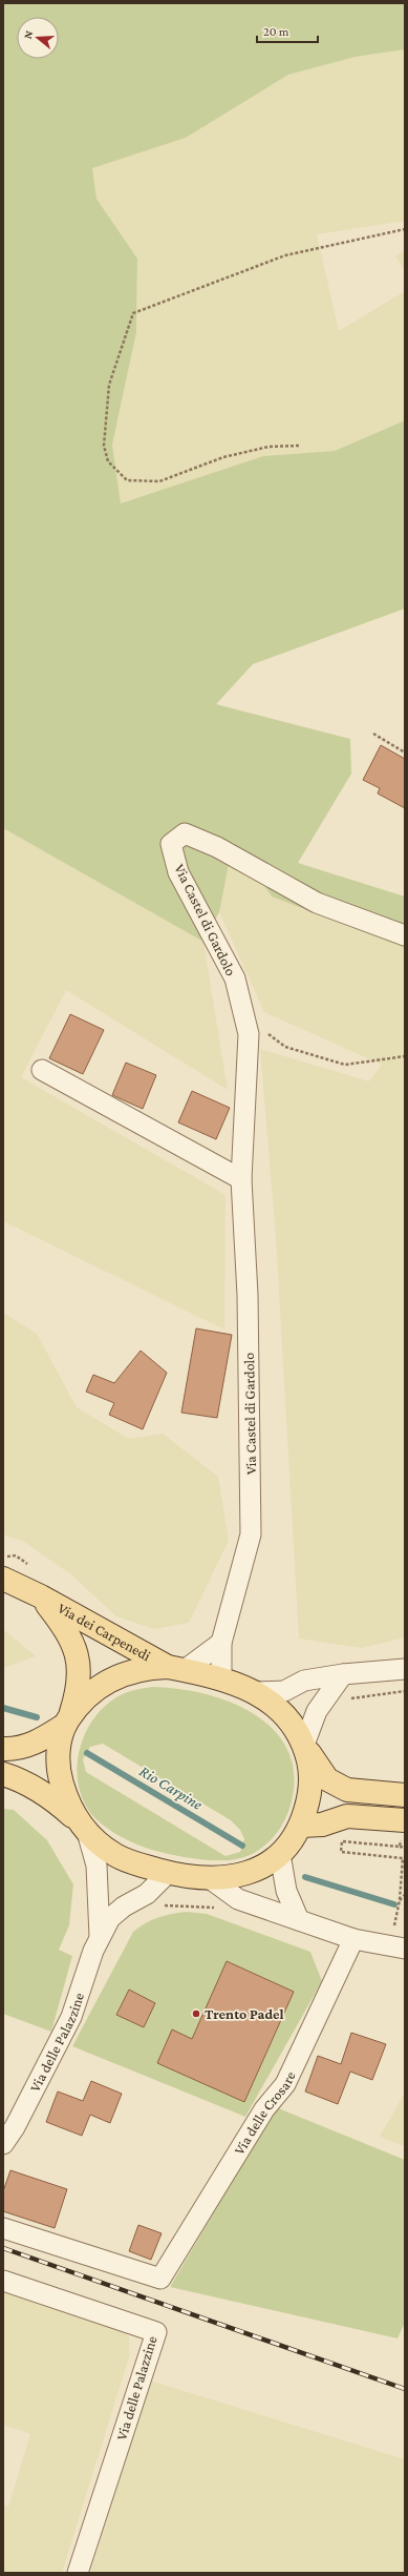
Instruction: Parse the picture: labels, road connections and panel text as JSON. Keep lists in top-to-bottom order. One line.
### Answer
{"streets":{"main road":["Via dei Carpenedi"],"street":["Via Castel di Gardolo","Via delle Palazzine","Via delle Crosare"]},"crossings":[["Via dei Carpenedi","Via delle Palazzine"]],"water":["Rio Carpine"],"places":["Trento Padel"],"scale_bar":"20 m","north":"left"}
